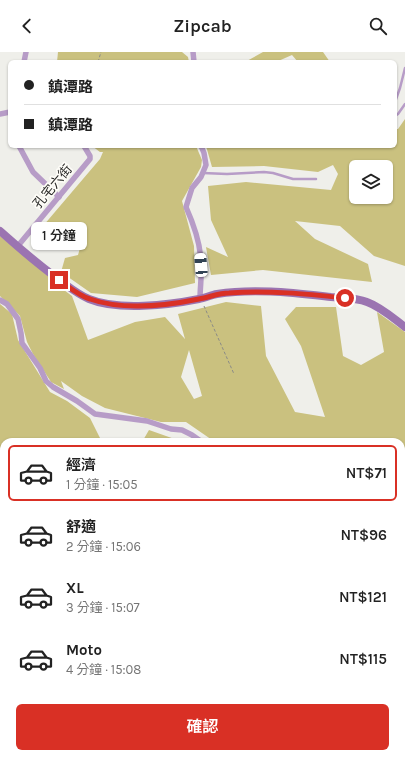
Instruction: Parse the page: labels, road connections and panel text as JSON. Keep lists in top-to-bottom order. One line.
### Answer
{"streets":{"street":["孔宅六街"]},"page":{"header":"Zipcab","banner":["鎮潭路","鎮潭路"],"bubble":"1 分鐘","list":[{"name":"經濟","note":"1 分鐘 · 15:05","value":"NT$71"},{"name":"舒適","note":"2 分鐘 · 15:06","value":"NT$96"},{"name":"XL","note":"3 分鐘 · 15:07","value":"NT$121"},{"name":"Moto","note":"4 分鐘 · 15:08","value":"NT$115"}],"buttons":"確認"}}
